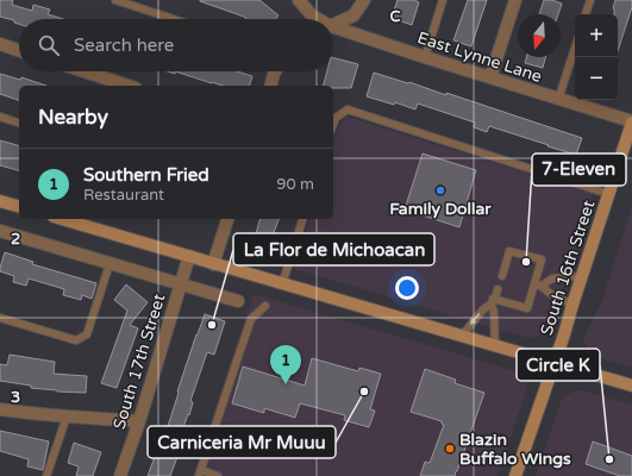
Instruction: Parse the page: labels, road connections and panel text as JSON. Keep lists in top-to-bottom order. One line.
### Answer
{"streets":{"main road":["South 16th Street"],"street":["East Lynne Lane","South 17th Street"]},"crossings":[["East Lynne Lane","South 16th Street"]],"places":["Family Dollar","7-Eleven","La Flor de Michoacan","Carniceria Mr Muuu","Blazin Buffalo Wings","Circle K"],"north":"bottom","page":{"map_buttons":["+","−"],"search":"Search here","heading":"Nearby","list":[{"mark":"1","name":"Southern Fried","note":"Restaurant","value":"90 m"}],"pins":"1"},"grid":{"columns":["C"],"rows":["2","3"]}}
